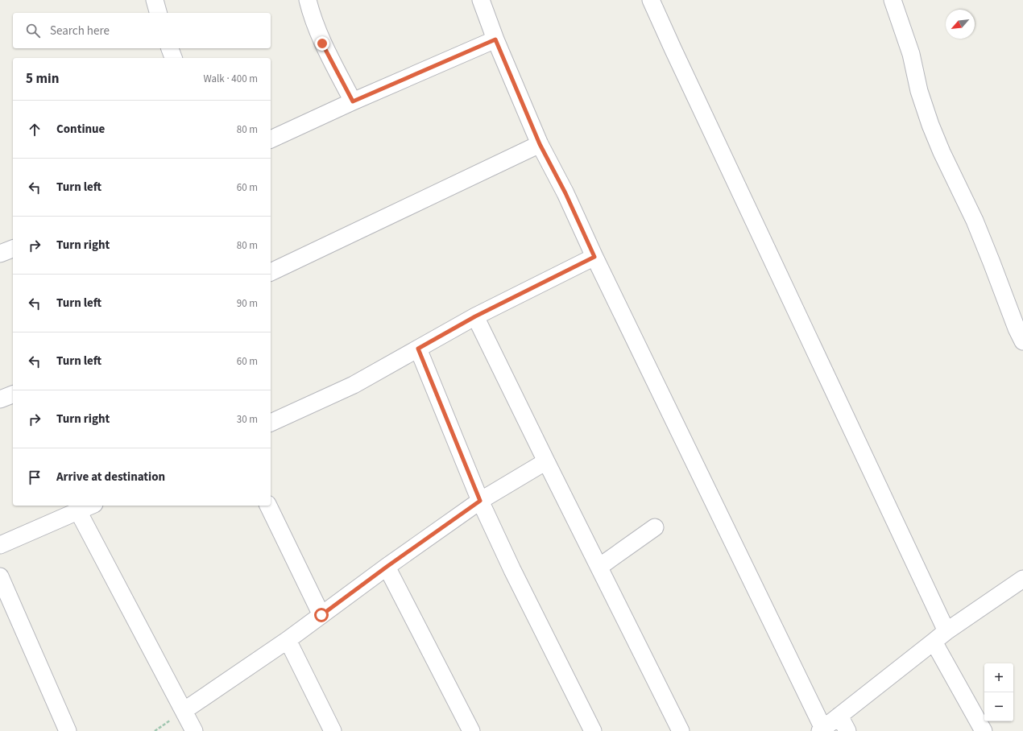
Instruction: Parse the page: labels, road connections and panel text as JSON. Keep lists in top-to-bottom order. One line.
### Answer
{"north":"bottom left","page":{"search":"Search here","heading":["5 min","Walk · 400 m"],"list":[["Continue","80 m"],["Turn left","60 m"],["Turn right","80 m"],["Turn left","90 m"],["Turn left","60 m"],["Turn right","30 m"],"Arrive at destination"],"map_buttons":["+","−"]}}
